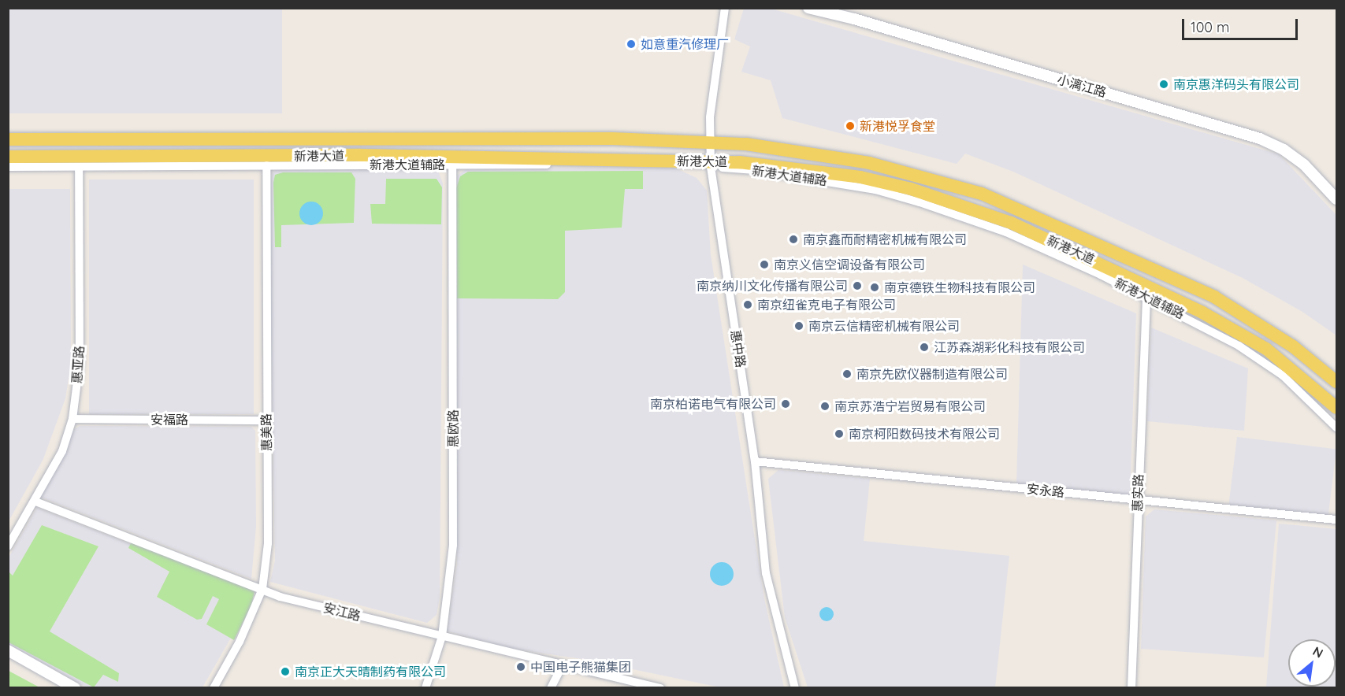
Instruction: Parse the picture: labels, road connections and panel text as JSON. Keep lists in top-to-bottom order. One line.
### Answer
{"streets":{"main road":["新港大道"],"street":["小漓江路","新港大道辅路","惠中路","惠亚路","安福路","惠欧路","惠美路","安永路","惠实路","安江路"]},"crossings":[["新港大道","新港大道辅路"],["新港大道","惠中路"],["新港大道辅路","惠中路"],["新港大道辅路","惠亚路"],["新港大道辅路","惠欧路"],["新港大道辅路","惠美路"],["新港大道辅路","惠实路"],["惠中路","安永路"],["惠亚路","安福路"],["惠亚路","安江路"],["安福路","惠美路"],["惠欧路","安江路"],["惠美路","安江路"],["安永路","惠实路"]],"places":["如意重汽修理厂","南京惠洋码头有限公司","新港悦孚食堂","南京鑫而耐精密机械有限公司","南京义信空调设备有限公司","南京纳川文化传播有限公司","南京德铁生物科技有限公司","南京纽雀克电子有限公司","南京云信精密机械有限公司","江苏森湖彩化科技有限公司","南京先欧仪器制造有限公司","南京柏诺电气有限公司","南京苏浩宁岩贸易有限公司","南京柯阳数码技术有限公司","中国电子熊猫集团","南京正大天晴制药有限公司"],"scale_bar":"100 m","north":"top right"}
